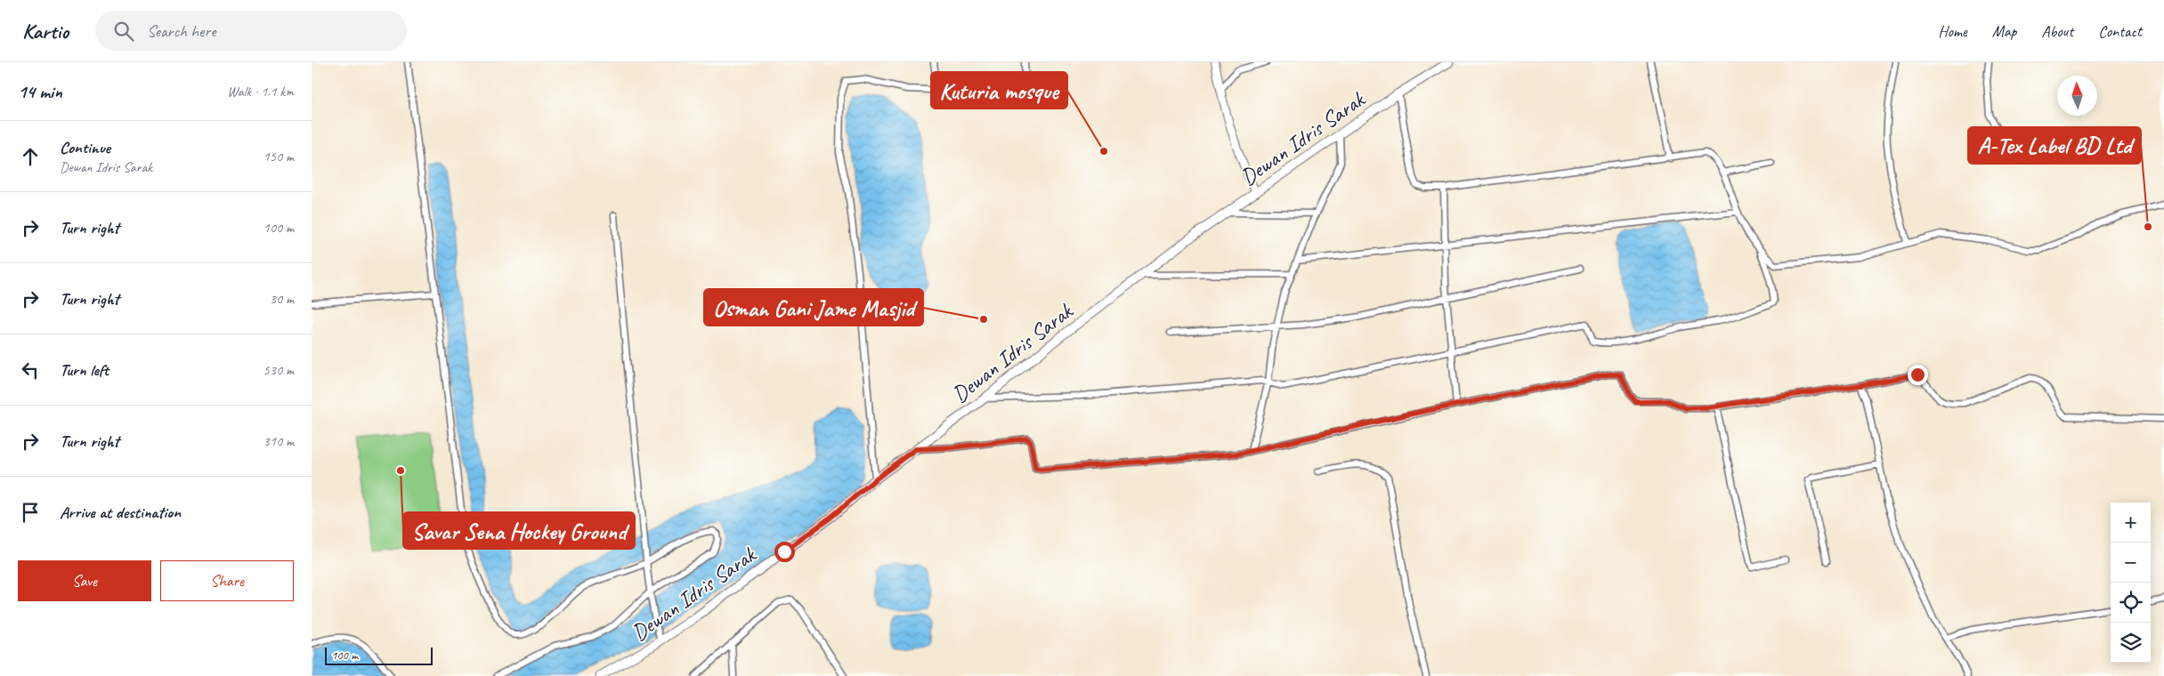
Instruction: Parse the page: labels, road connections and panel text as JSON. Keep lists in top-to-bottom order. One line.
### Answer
{"streets":{"main road":["Dewan Idris Sarak"]},"places":["Kuturia mosque","A-Tex Label BD Ltd","Osman Gani Jame Masjid","Savar Sena Hockey Ground"],"scale_bar":"100 m","north":"top","page":{"header":"Kartio","search":"Search here","nav":["Home","Map","About","Contact"],"heading":["14 min","Walk · 1.1 km"],"list":[["Continue","Dewan Idris Sarak","150 m"],["Turn right","100 m"],["Turn right","30 m"],["Turn left","530 m"],["Turn right","310 m"],"Arrive at destination"],"map_buttons":["+","−"],"buttons":["Save","Share"],"scale":"100 m"}}
